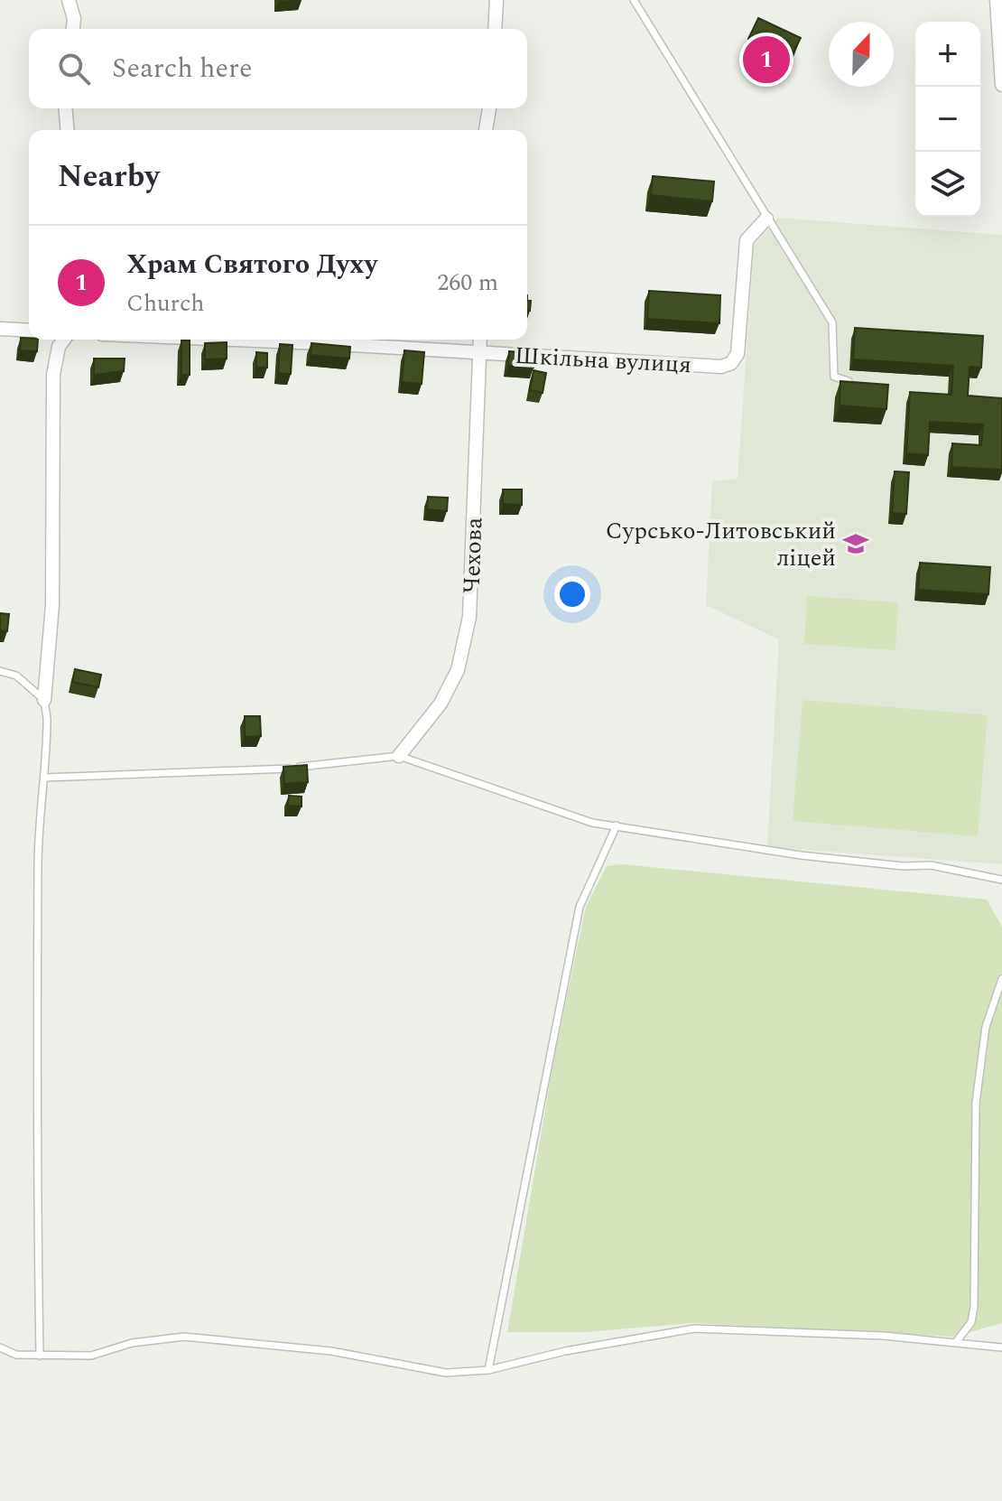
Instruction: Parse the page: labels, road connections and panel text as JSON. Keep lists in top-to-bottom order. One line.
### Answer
{"streets":{"street":["Шкільна вулиця","Чехова"]},"crossings":[["Шкільна вулиця","Чехова"]],"places":{"school or university":["Сурсько-Литовський ліцей"]},"north":"top","page":{"map_buttons":["+","−"],"search":"Search here","pins":"1","heading":"Nearby","list":[{"mark":"1","name":"Храм Святого Духу","note":"Church","value":"260 m"}]}}
